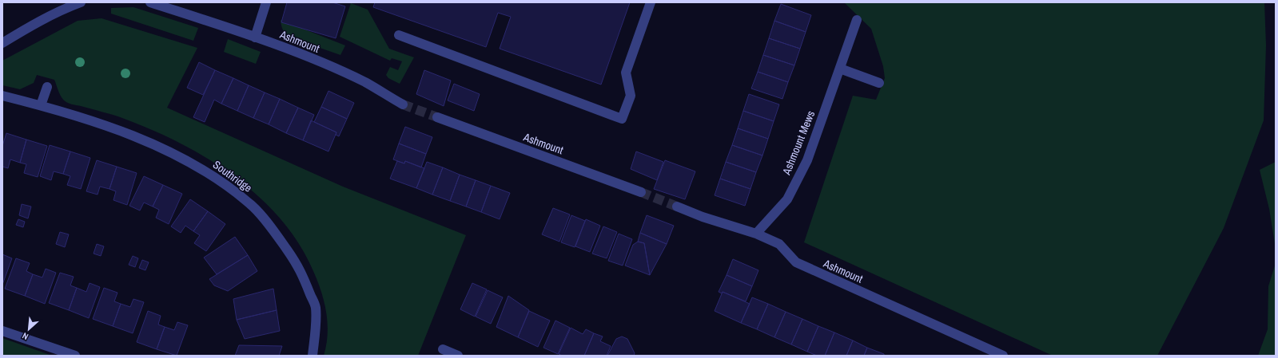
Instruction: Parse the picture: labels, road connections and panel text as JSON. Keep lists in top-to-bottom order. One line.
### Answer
{"streets":{"street":["Ashmount","Ashmount Mews","Southridge"]},"crossings":[["Ashmount","Ashmount Mews"]],"north":"bottom left"}
